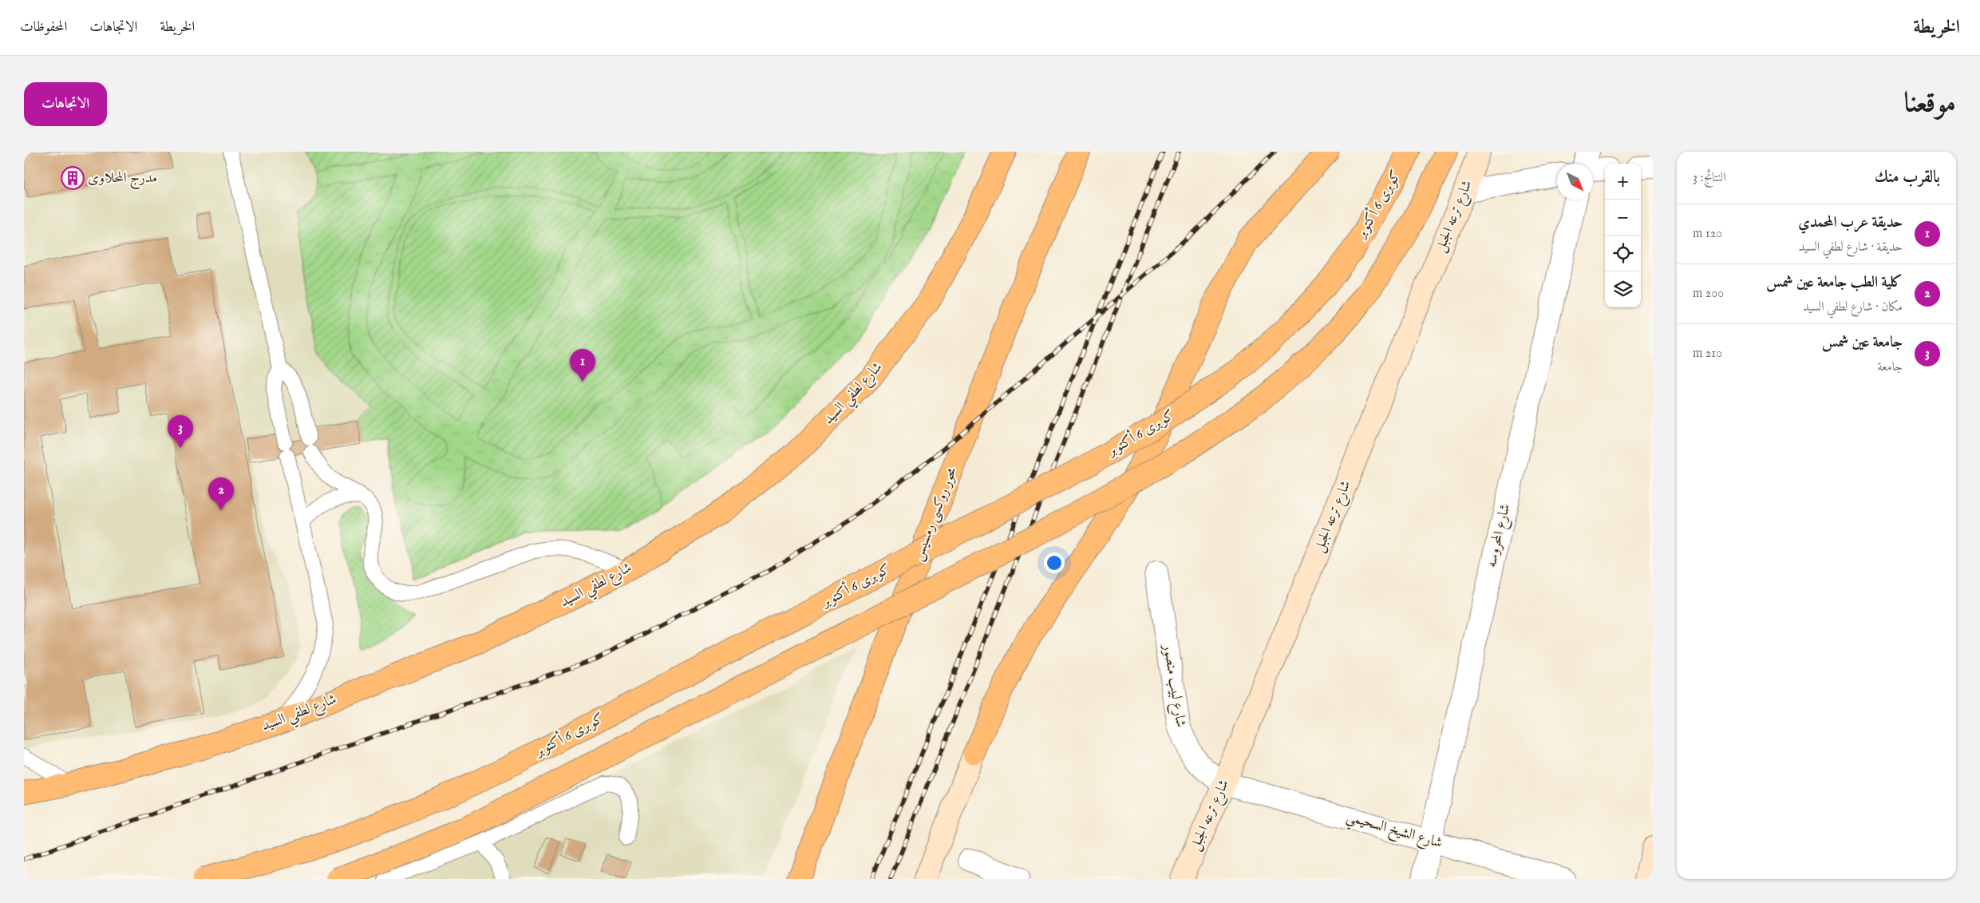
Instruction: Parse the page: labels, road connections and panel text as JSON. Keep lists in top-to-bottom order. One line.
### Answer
{"streets":{"main road":["كوبرى 6 أكتوبر","شارع ترعه الجبل","شارع لطفي السيد","محور روكسى رمسيس"],"street":["شارع المحروسه","شارع لبيب منصور","شارع الشيخ السحيمي"]},"crossings":[["شارع ترعه الجبل","شارع لبيب منصور"],["شارع ترعه الجبل","شارع الشيخ السحيمي"],["شارع المحروسه","شارع الشيخ السحيمي"],["شارع لبيب منصور","شارع الشيخ السحيمي"]],"places":{"building":["مدرج المحلاوى"]},"north":"bottom right","page":{"header":"الخريطة","nav":["الخريطة","الاتجاهات","المحفوظات"],"title":"موقعنا","buttons":"الاتجاهات","heading":["بالقرب منك","النتائج: 3"],"map_buttons":["+","−"],"list":[{"mark":"1","name":"حديقة عرب المحمدي","note":"حديقة · شارع لطفي السيد","value":"120 m"},{"mark":"2","name":"كلية الطب جامعة عين شمس","note":"مكان · شارع لطفي السيد","value":"200 m"},{"mark":"3","name":"جامعة عين شمس","note":"جامعة","value":"210 m"}],"pins":["1","3","2"]}}
